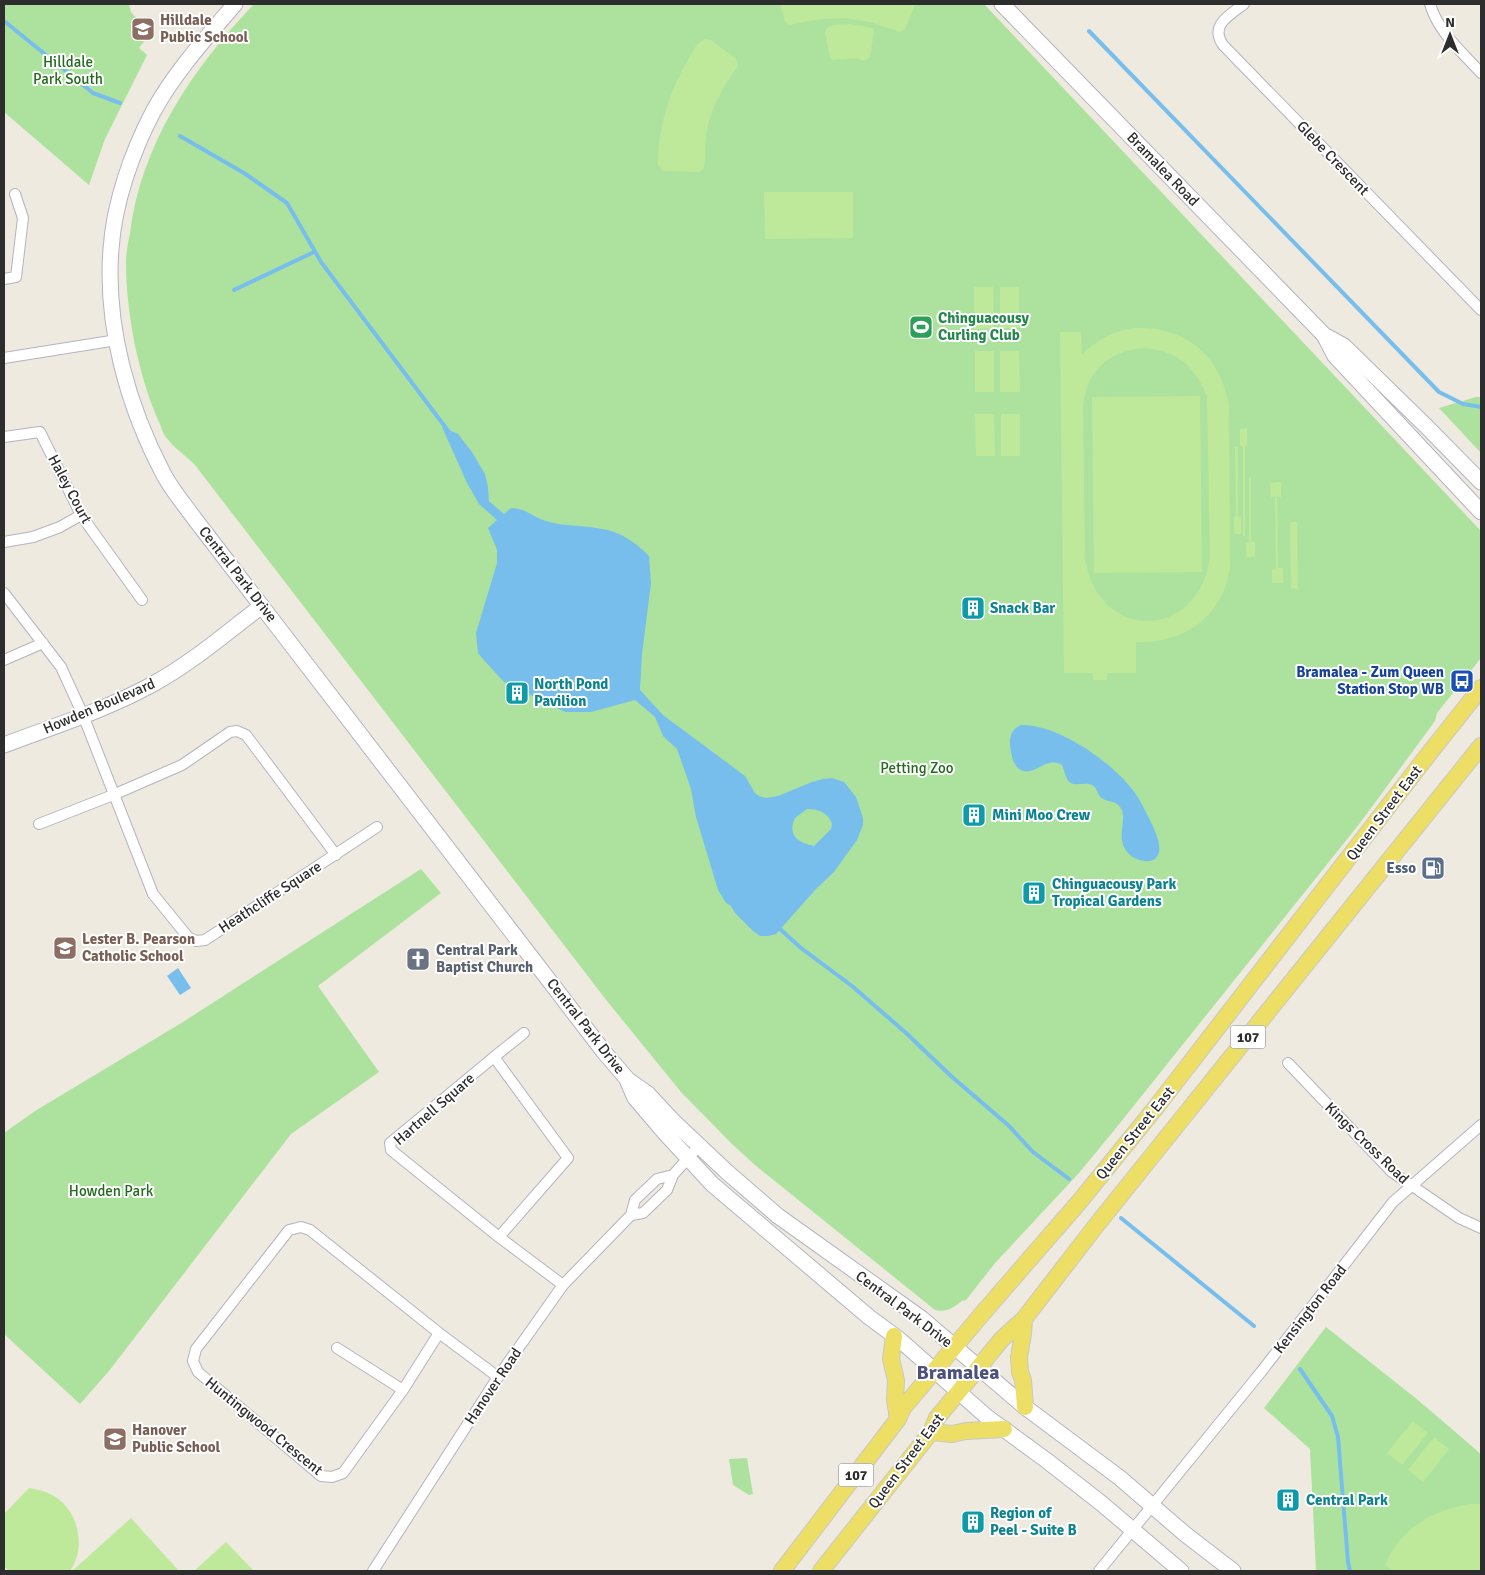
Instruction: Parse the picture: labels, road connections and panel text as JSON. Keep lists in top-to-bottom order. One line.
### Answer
{"streets":{"main road":["Queen Street East","107"],"street":["Glebe Crescent","Bramalea Road","Haley Court","Central Park Drive","Howden Boulevard","Heathcliffe Square","Hartnell Square","Kings Cross Road","Kensington Road","Hanover Road","Huntingwood Crescent"]},"crossings":[["Central Park Drive","Howden Boulevard"],["Central Park Drive","Queen Street East"],["Central Park Drive","Kensington Road"],["Central Park Drive","Hanover Road"],["Howden Boulevard","Heathcliffe Square"],["Hartnell Square","Hanover Road"],["Kings Cross Road","Kensington Road"],["Hanover Road","Huntingwood Crescent"]],"districts":["Bramalea"],"parks":["Hilldale Park South","Petting Zoo","Howden Park"],"places":{"school or university":["Hilldale Public School","Lester B. Pearson Catholic School","Hanover Public School"],"sports":["Chinguacousy Curling Club"],"building":["Snack Bar","North Pond Pavilion","Mini Moo Crew","Chinguacousy Park Tropical Gardens","Central Park","Region of Peel - Suite B"],"bus stop":["Bramalea - Zum Queen Station Stop WB"],"fuel station":["Esso"],"church":["Central Park Baptist Church"]},"north":"top"}
